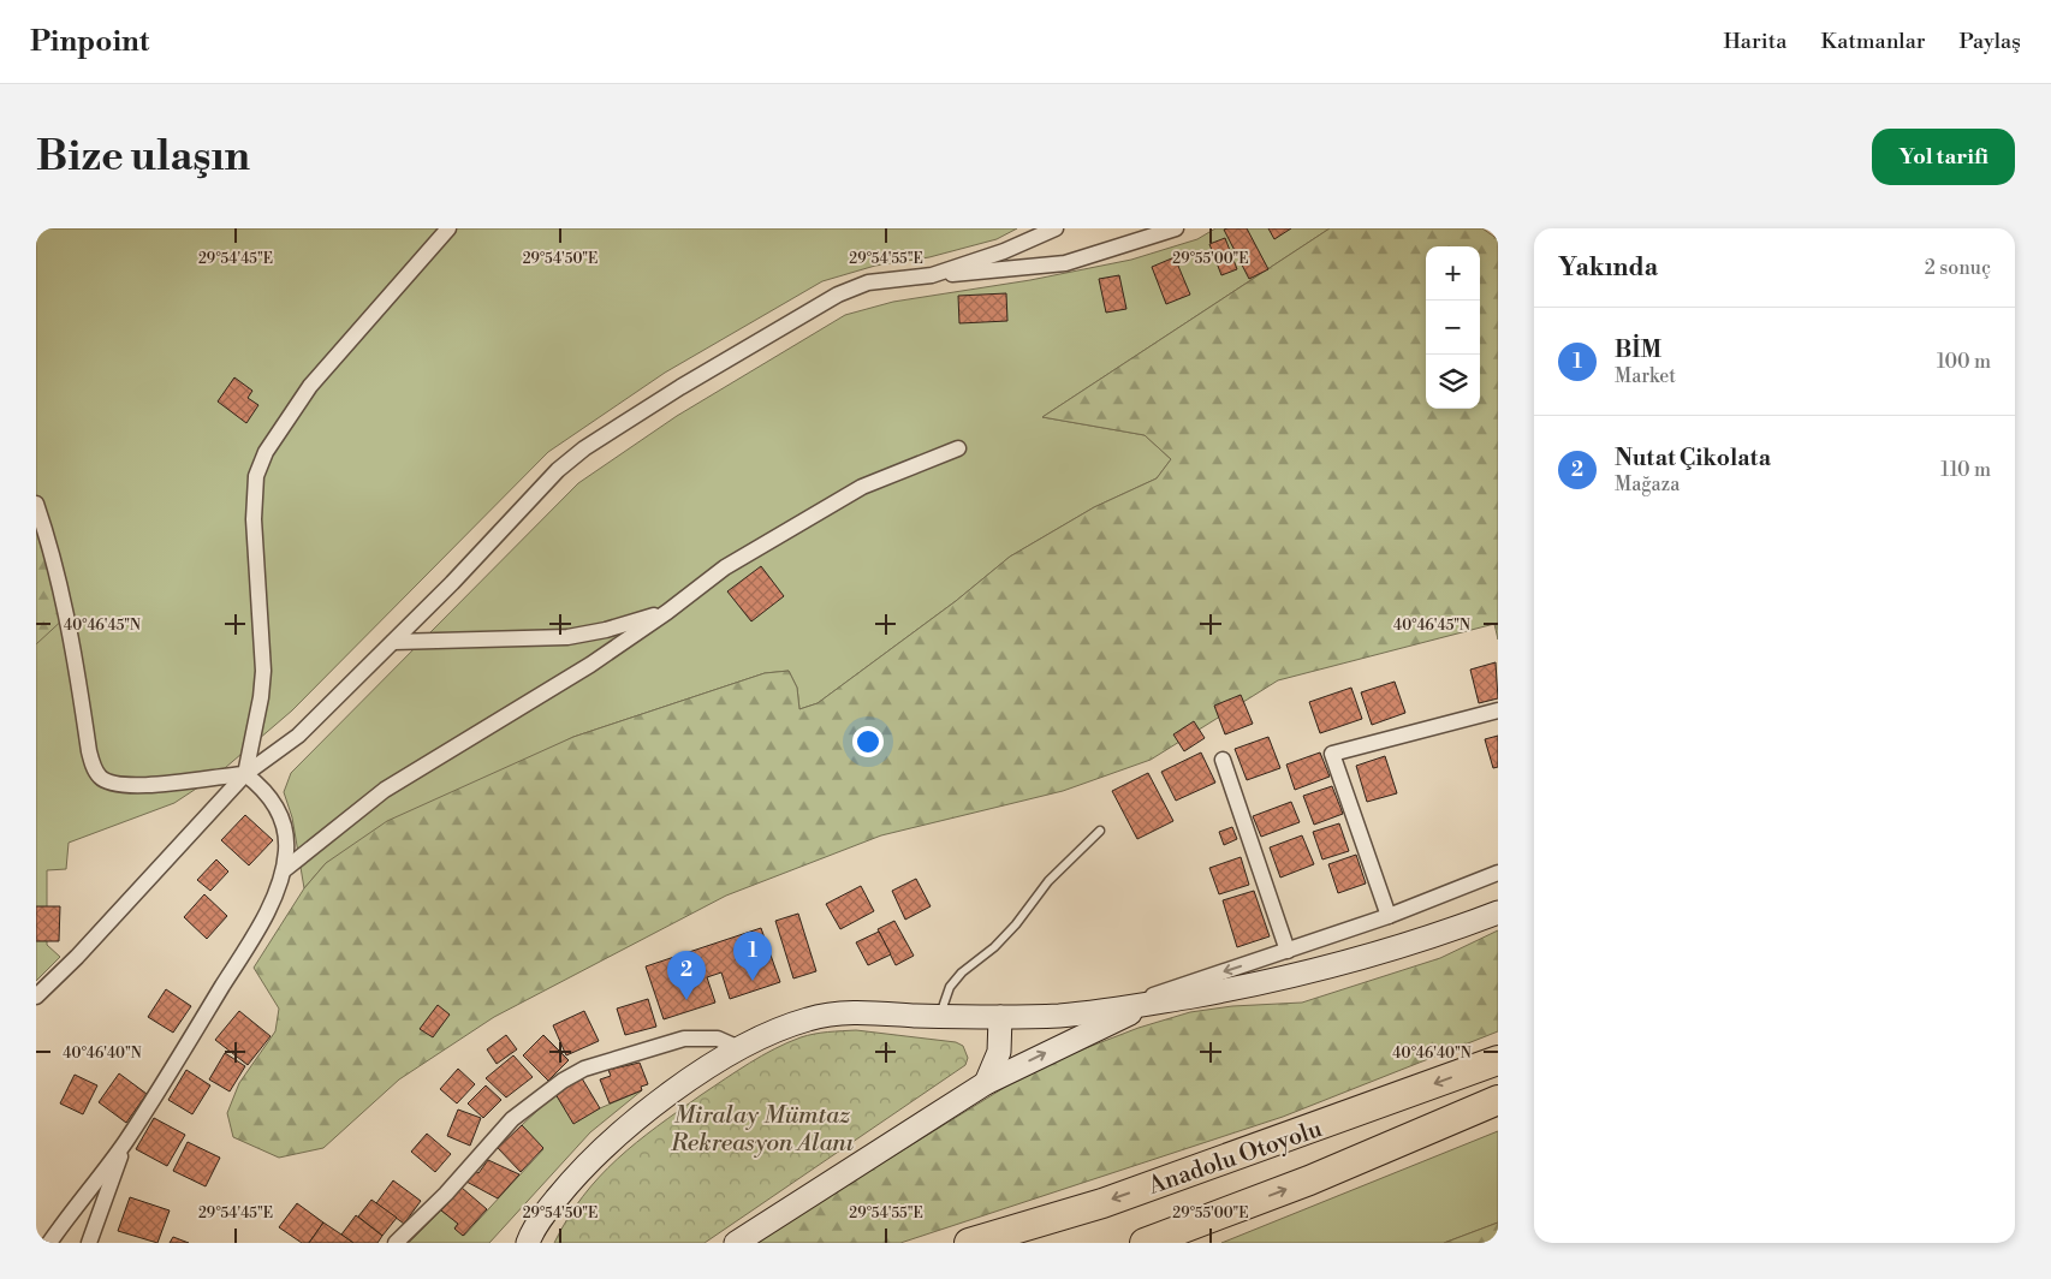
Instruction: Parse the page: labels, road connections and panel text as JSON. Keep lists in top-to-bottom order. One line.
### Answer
{"streets":{"highway":["Anadolu Otoyolu"]},"parks":["Miralay Mümtaz Rekreasyon Alanı"],"page":{"header":"Pinpoint","nav":["Harita","Katmanlar","Paylaş"],"buttons":"Yol tarifi","title":"Bize ulaşın","heading":["Yakında","2 sonuç"],"map_buttons":["+","−"],"list":[{"mark":"1","name":"BİM","note":"Market","value":"100 m"},{"mark":"2","name":"Nutat Çikolata","note":"Mağaza","value":"110 m"}],"pins":["1","2"]},"coordinates":["29°54'45\"E","29°54'50\"E","29°54'55\"E","29°55'00\"E","40°46'45\"N","40°46'40\"N"]}
